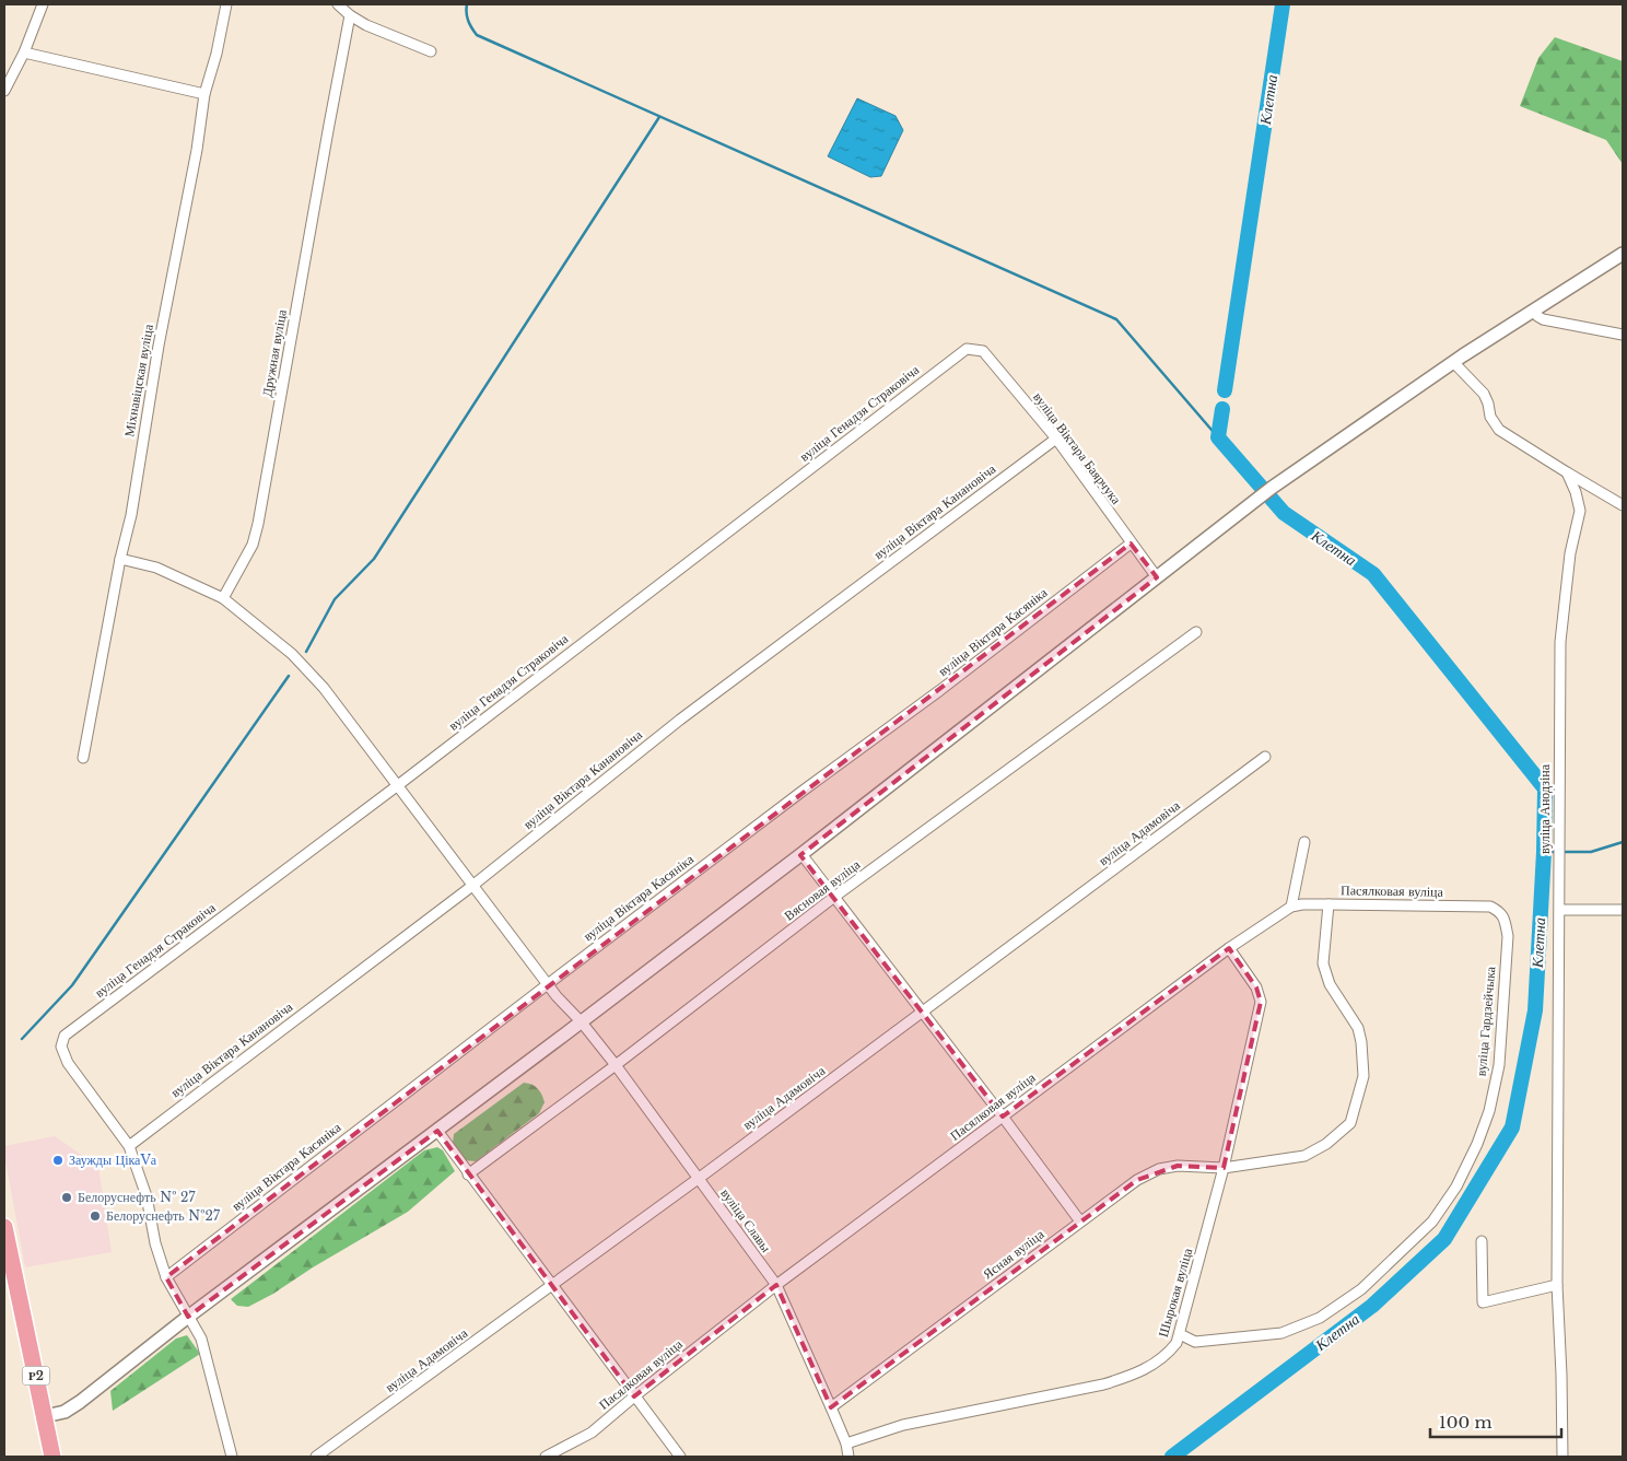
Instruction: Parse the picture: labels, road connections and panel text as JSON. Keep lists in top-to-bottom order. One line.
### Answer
{"streets":{"main road":["Р2"],"street":["Дружная вуліца","Міхнавіцская вуліца","вуліца Генадзя Страковіча","вуліца Віктара Баярчука","вуліца Віктара Канановіча","вуліца Віктара Касяніка","вуліца Анодзіна","вуліца Адамовіча","Вясновая вуліца","Пасялковая вуліца","вуліца Гардзейчыка","вуліца Славы","Ясная вуліца","Шырокая вуліца"]},"crossings":[["Дружная вуліца","вуліца Славы"],["вуліца Генадзя Страковіча","вуліца Віктара Баярчука"],["вуліца Генадзя Страковіча","вуліца Віктара Канановіча"],["вуліца Генадзя Страковіча","вуліца Славы"],["вуліца Віктара Баярчука","вуліца Віктара Канановіча"],["вуліца Віктара Баярчука","вуліца Віктара Касяніка"],["вуліца Віктара Канановіча","вуліца Славы"],["вуліца Віктара Касяніка","вуліца Славы"],["вуліца Адамовіча","вуліца Славы"],["Вясновая вуліца","вуліца Славы"],["Пасялковая вуліца","вуліца Гардзейчыка"],["Пасялковая вуліца","вуліца Славы"],["Пасялковая вуліца","Шырокая вуліца"],["вуліца Гардзейчыка","Шырокая вуліца"],["вуліца Славы","Ясная вуліца"],["вуліца Славы","Шырокая вуліца"],["Ясная вуліца","Шырокая вуліца"]],"water":["Клетна"],"places":["Заужды ЦікаVа","Белоруснефть № 27","Белоруснефть №27"],"scale_bar":"100 m"}
